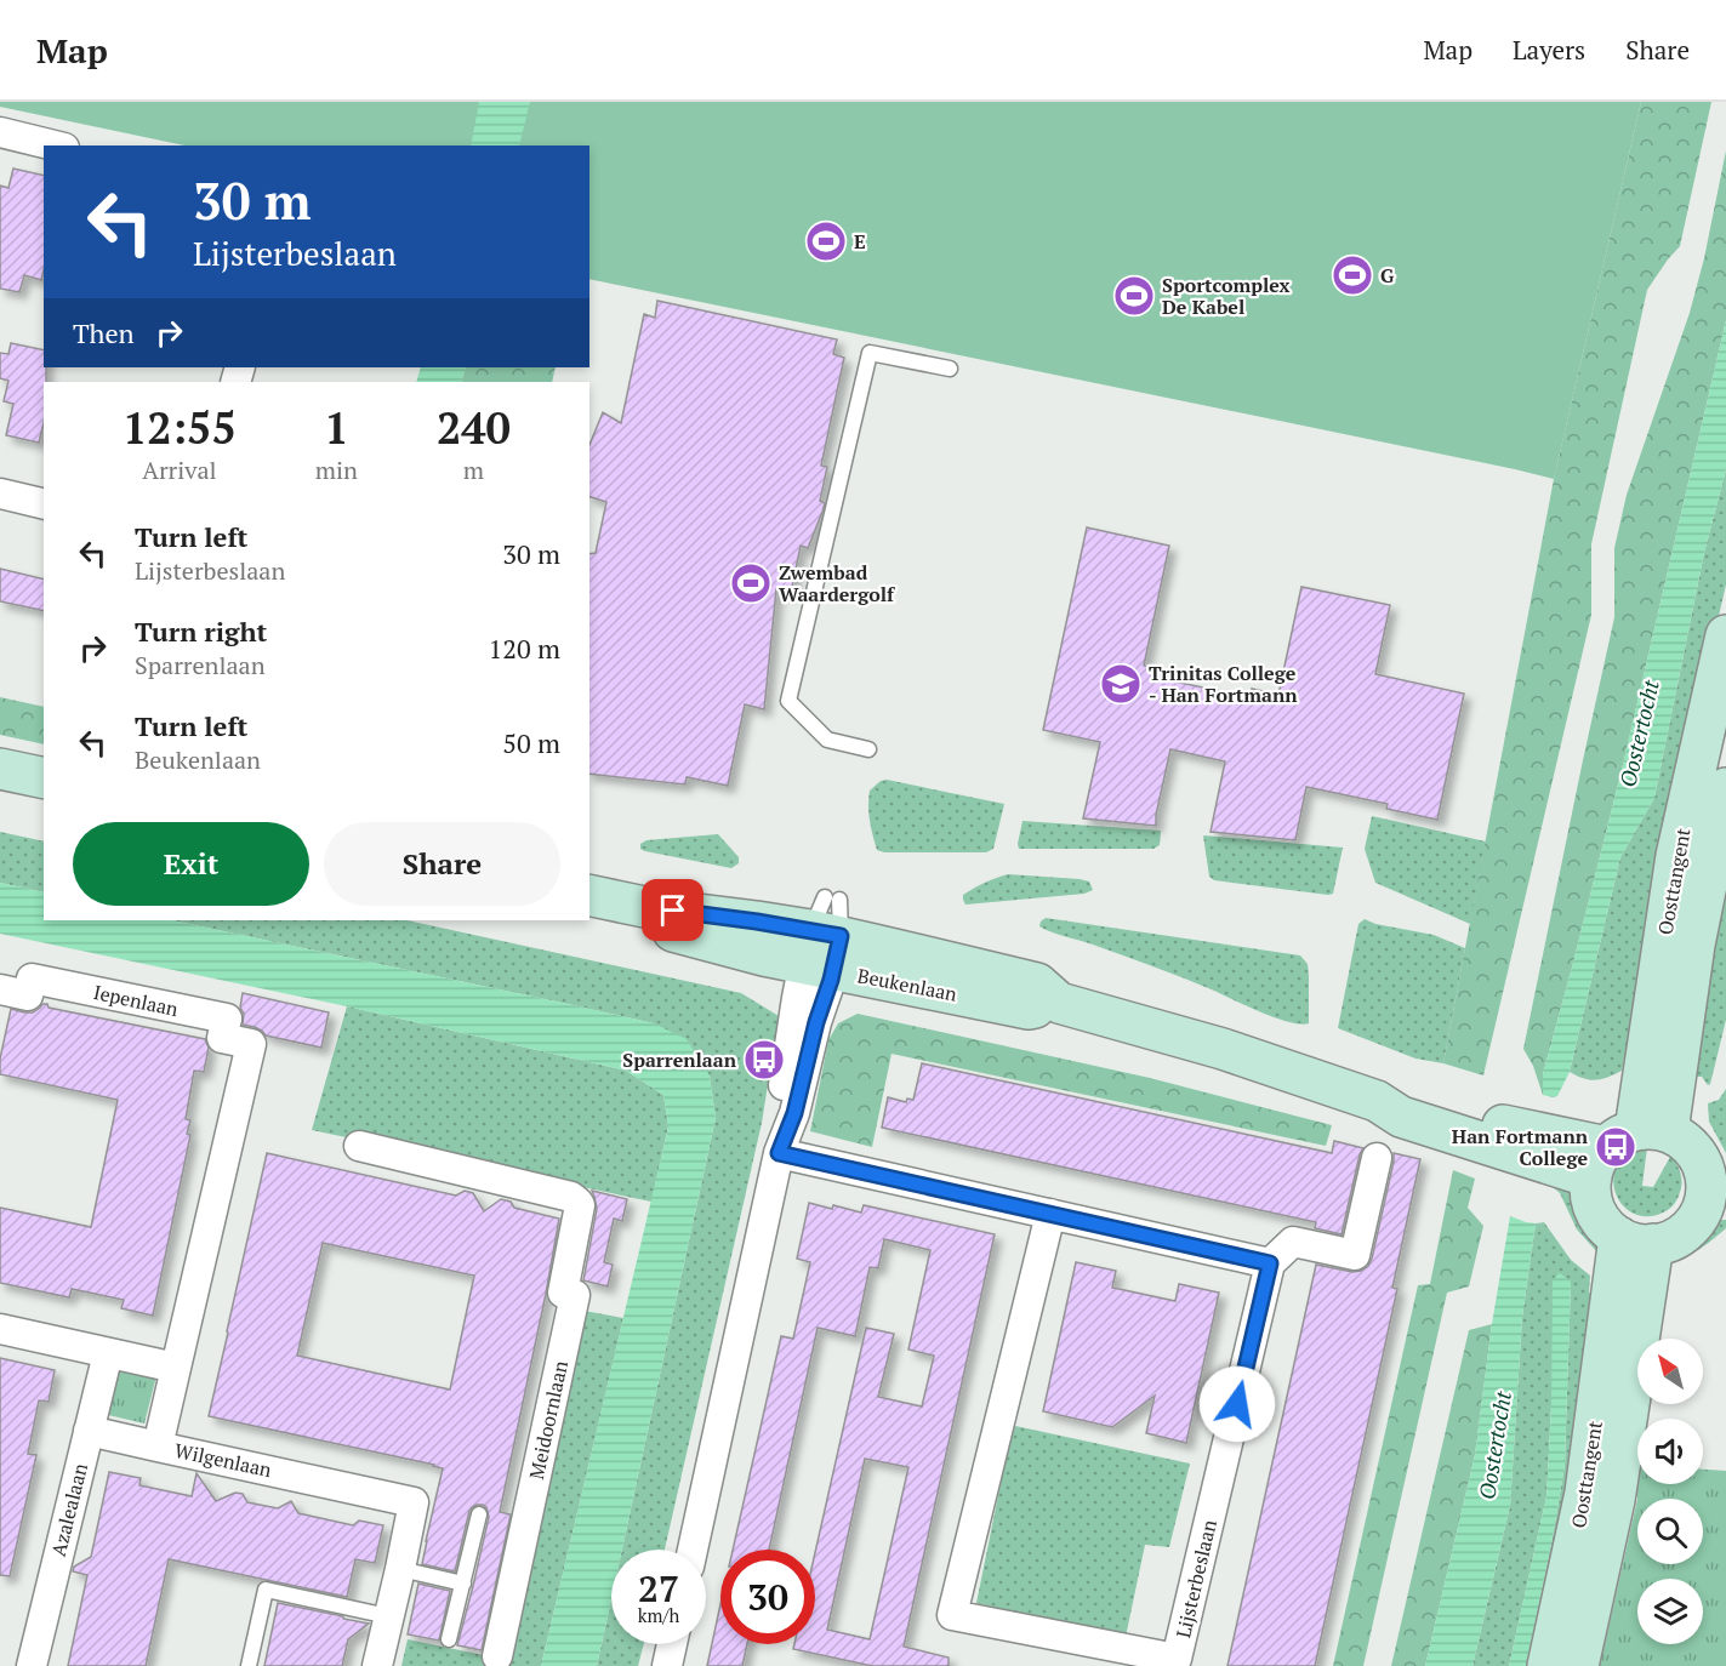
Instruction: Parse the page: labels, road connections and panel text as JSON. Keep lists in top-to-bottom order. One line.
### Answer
{"streets":{"main road":["Oosttangent","Beukenlaan"],"street":["Iepenlaan","Meidoornlaan","Wilgenlaan","Azalealaan","Lijsterbeslaan"]},"crossings":[["Oosttangent","Beukenlaan"],["Iepenlaan","Wilgenlaan"]],"water":["Oostertocht"],"places":{"sports":["E","G","Sportcomplex De Kabel","Zwembad Waardergolf"],"school or university":["Trinitas College - Han Fortmann"],"bus stop":["Sparrenlaan","Han Fortmann College"]},"north":"top left","page":{"header":"Map","nav":["Map","Layers","Share"],"turn":["30 m","Lijsterbeslaan"],"then":"Then","eta":["12:55","Arrival","1","min","240","m"],"list":[{"name":"Turn left","note":"Lijsterbeslaan","value":"30 m"},{"name":"Turn right","note":"Sparrenlaan","value":"120 m"},{"name":"Turn left","note":"Beukenlaan","value":"50 m"}],"buttons":["Exit","Share"],"speed":"27 km/h","limit":"30"}}
